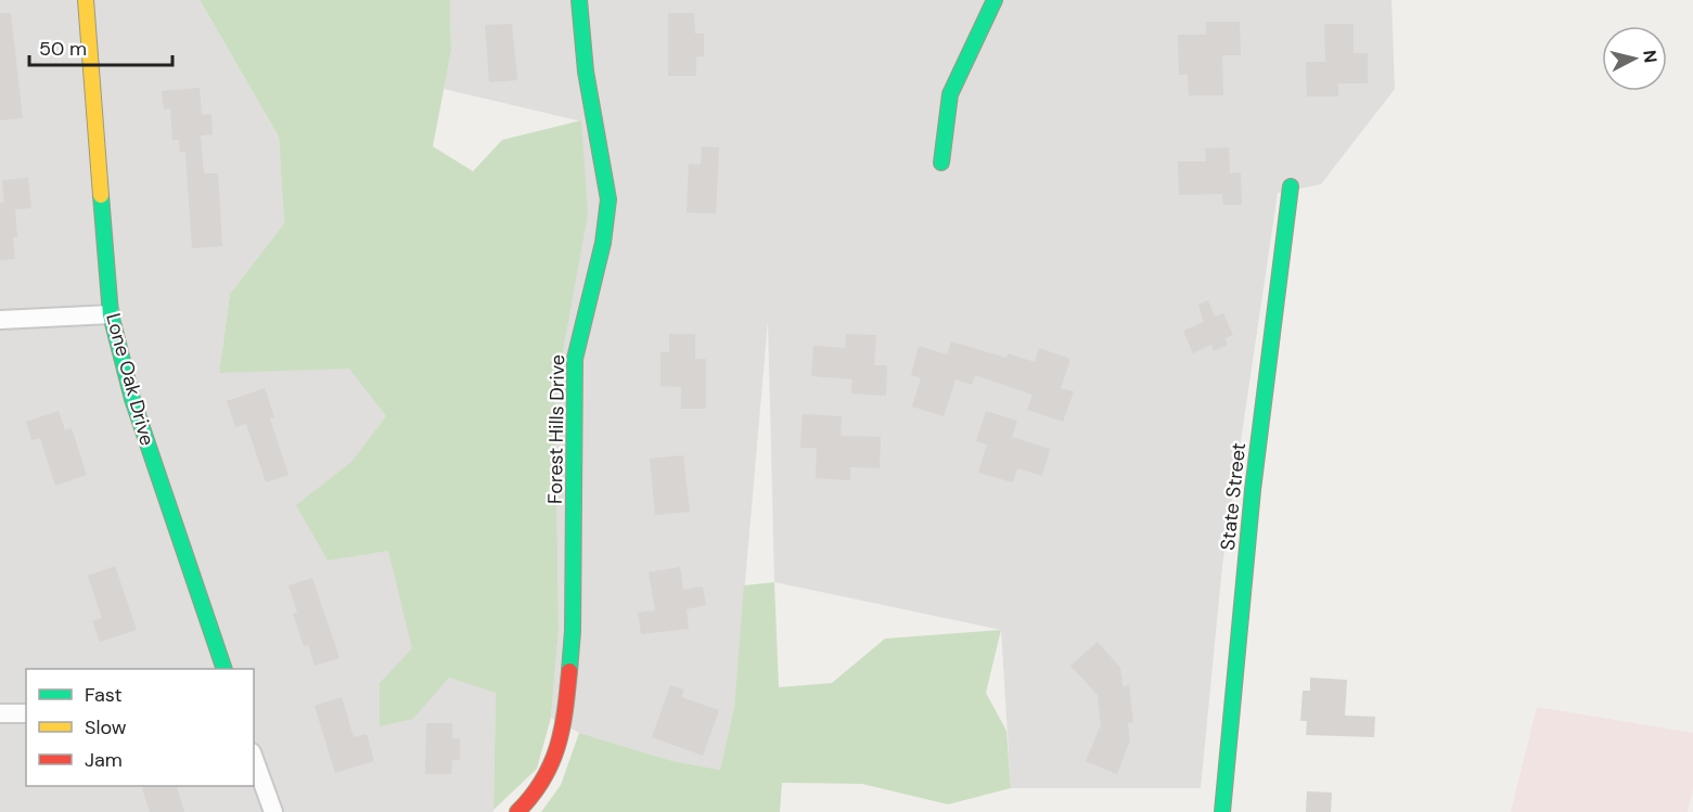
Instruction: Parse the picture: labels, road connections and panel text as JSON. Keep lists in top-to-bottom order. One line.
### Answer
{"streets":{"street":["Lone Oak Drive","Forest Hills Drive","State Street"]},"legend":["Fast","Slow","Jam"],"scale_bar":"50 m","north":"right"}
